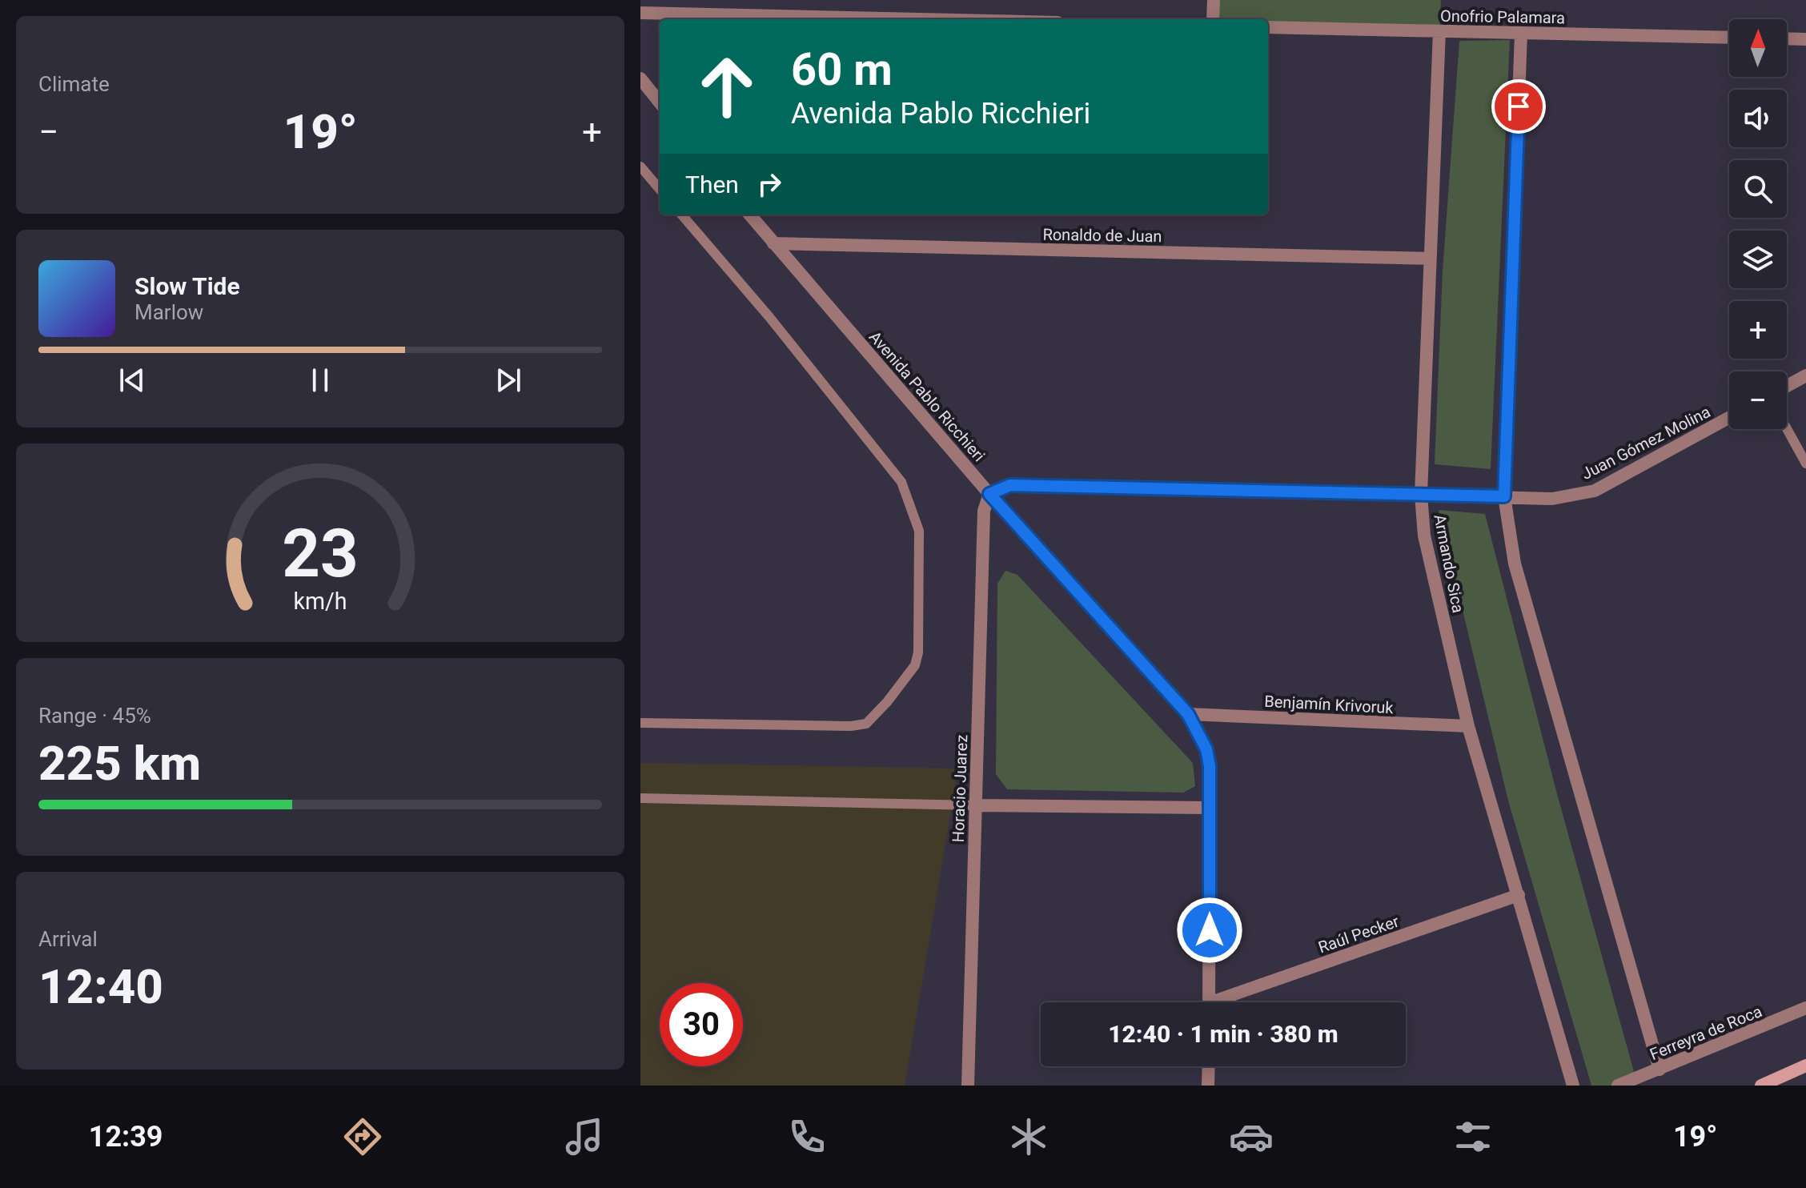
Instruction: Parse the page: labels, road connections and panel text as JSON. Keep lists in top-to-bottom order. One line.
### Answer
{"streets":{"street":["Onofrio Palamara","Ronaldo de Juan","Avenida Pablo Ricchieri","Juan Gómez Molina","Armando Sica","Benjamín Krivoruk","Horacio Juarez","Raúl Pecker","Ferreyra de Roca"]},"crossings":[["Onofrio Palamara","Armando Sica"],["Ronaldo de Juan","Avenida Pablo Ricchieri"],["Ronaldo de Juan","Armando Sica"],["Avenida Pablo Ricchieri","Juan Gómez Molina"],["Avenida Pablo Ricchieri","Benjamín Krivoruk"],["Avenida Pablo Ricchieri","Horacio Juarez"],["Juan Gómez Molina","Armando Sica"],["Juan Gómez Molina","Horacio Juarez"],["Armando Sica","Benjamín Krivoruk"],["Armando Sica","Raúl Pecker"]],"north":"top","page":{"tile":["Climate",["Range · 45%","225 km"],["Arrival","12:40"]],"map_buttons":["+","−"],"turn":["60 m","Avenida Pablo Ricchieri"],"heat":["−","19°","+"],"then":"Then","song":["Slow Tide","Marlow"],"limit":"30","trip":"12:40 · 1 min · 380 m","tabs":["12:39","19°"],"gauge":["23","km/h"]}}
